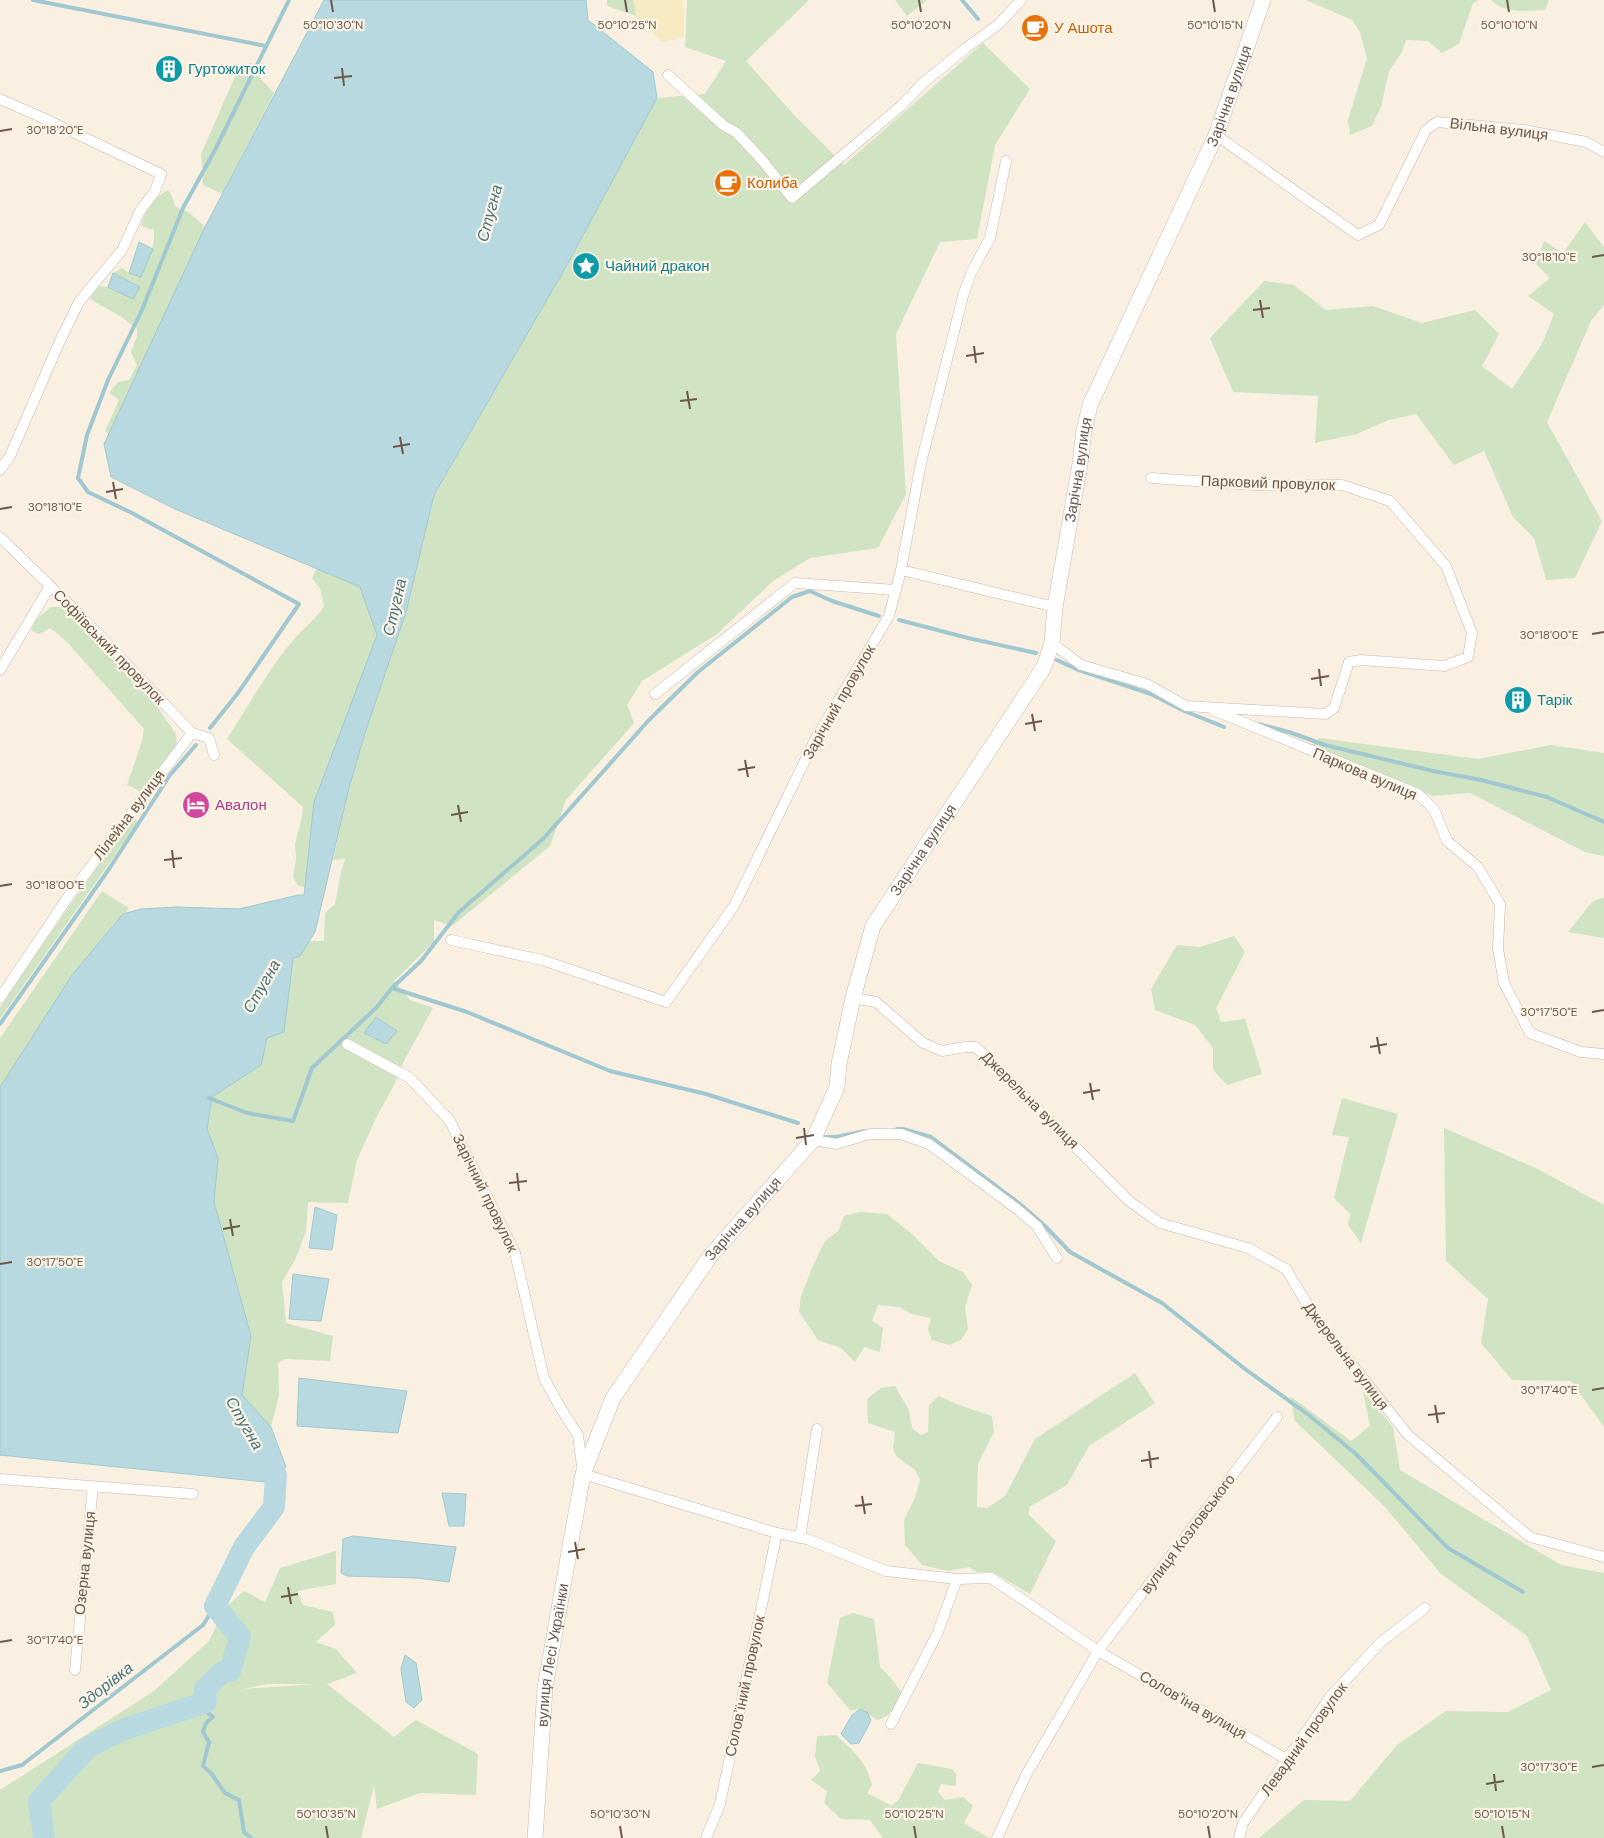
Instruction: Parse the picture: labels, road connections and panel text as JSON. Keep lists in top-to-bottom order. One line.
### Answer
{"streets":{"street":["Зарічна вулиця","Вільна вулиця","Парковий провулок","Софіївський провулок","Зарічний провулок","Паркова вулиця","Лілейна вулиця","Джерельна вулиця","вулиця Козловського","Озерна вулиця","вулиця Лесі Українки","Соловʼїний провулок","Соловʼїна вулиця","Левадний провулок"]},"crossings":[["Зарічна вулиця","Вільна вулиця"],["Зарічна вулиця","Парковий провулок"],["Зарічна вулиця","Зарічний провулок"],["Зарічна вулиця","Джерельна вулиця"],["Зарічна вулиця","вулиця Лесі Українки"],["Парковий провулок","Паркова вулиця"],["Софіївський провулок","Лілейна вулиця"],["Зарічний провулок","вулиця Лесі Українки"],["вулиця Козловського","Соловʼїна вулиця"],["Соловʼїний провулок","Соловʼїна вулиця"],["Соловʼїна вулиця","Левадний провулок"]],"water":["Стугна","Здорівка"],"places":{"cafe":["У Ашота","Колиба"],"building":["Гуртожиток","Тарік"],"place":["Чайний дракон"],"hotel":["Авалон"]},"coordinates":["50°10'30\"N","50°10'25\"N","50°10'20\"N","50°10'15\"N","50°10'10\"N","30°18'20\"E","30°18'10\"E","30°18'00\"E","30°17'50\"E","30°17'40\"E","30°17'30\"E","50°10'35\"N"]}
